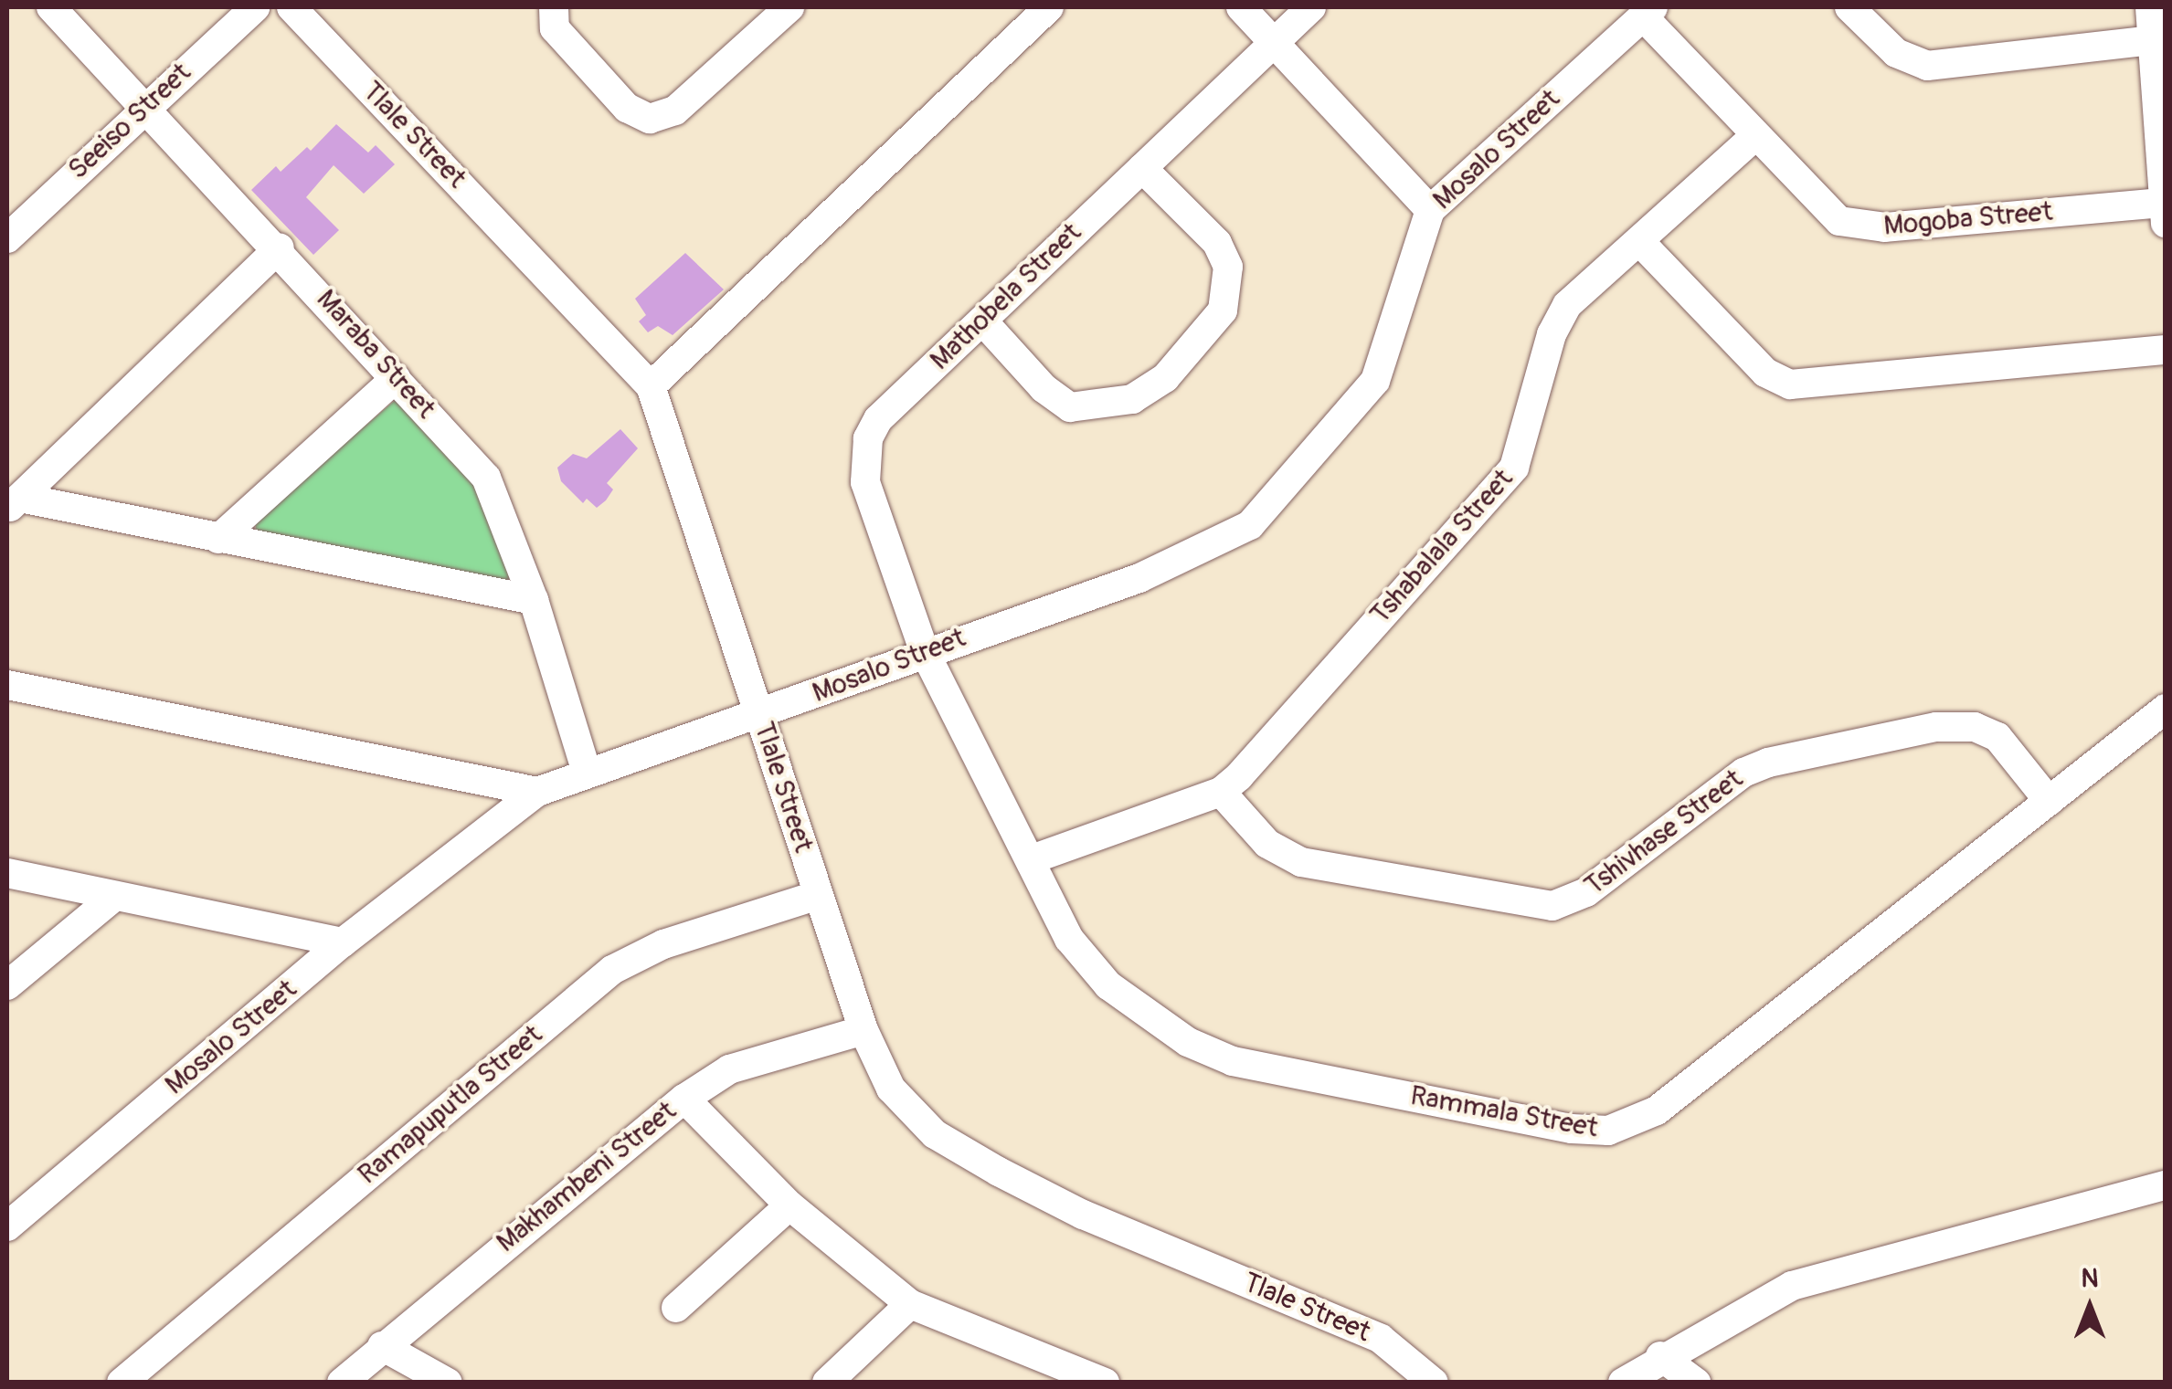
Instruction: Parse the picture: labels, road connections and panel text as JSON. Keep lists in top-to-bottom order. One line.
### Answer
{"streets":{"street":["Seeiso Street","Tlale Street","Mosalo Street","Mogoba Street","Mathobela Street","Maraba Street","Tshabalala Street","Tshivhase Street","Ramapuputla Street","Rammala Street","Makhambeni Street"]},"crossings":[["Seeiso Street","Maraba Street"],["Tlale Street","Mosalo Street"],["Tlale Street","Ramapuputla Street"],["Tlale Street","Makhambeni Street"],["Mosalo Street","Mogoba Street"],["Mosalo Street","Mathobela Street"],["Mosalo Street","Maraba Street"],["Mosalo Street","Rammala Street"],["Mogoba Street","Tshabalala Street"],["Mathobela Street","Rammala Street"],["Tshabalala Street","Tshivhase Street"],["Tshabalala Street","Rammala Street"],["Tshivhase Street","Rammala Street"]],"north":"top"}
